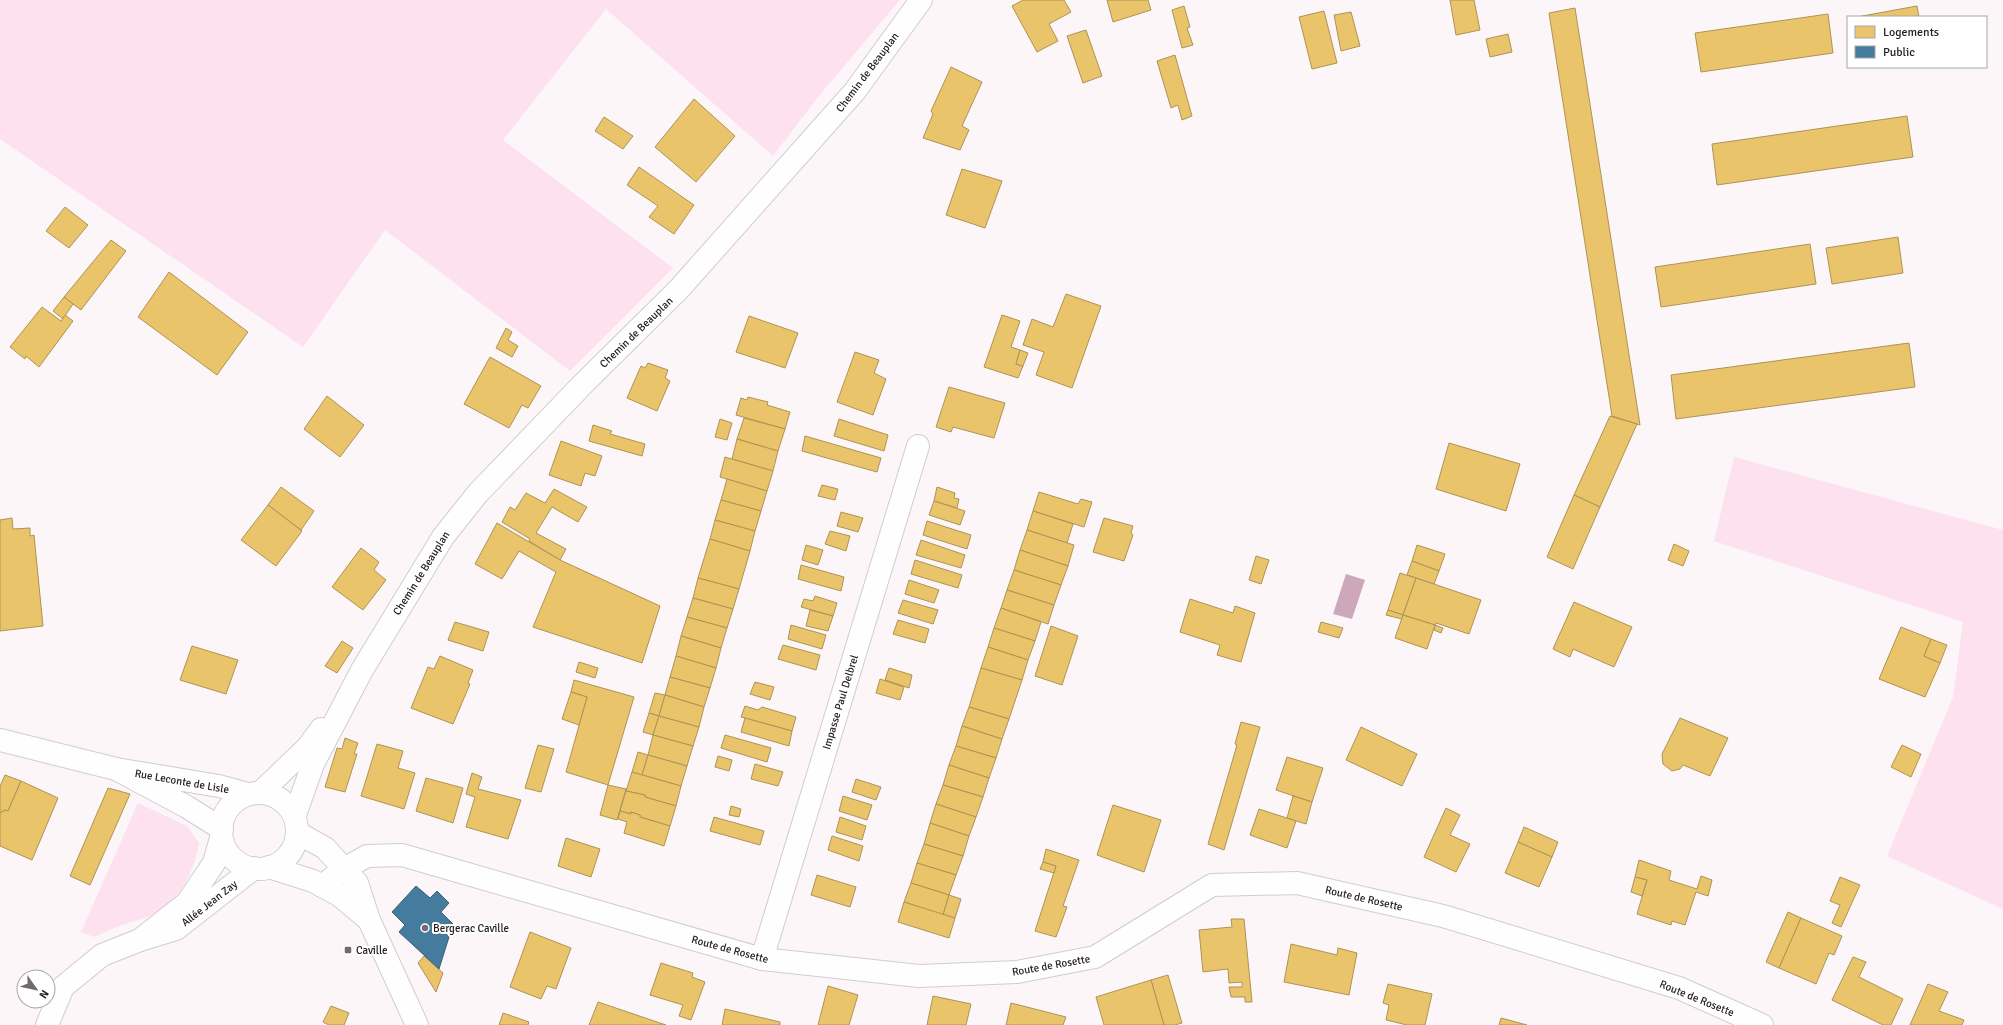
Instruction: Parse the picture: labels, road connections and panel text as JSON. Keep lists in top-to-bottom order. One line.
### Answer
{"streets":{"street":["Chemin de Beauplan","Impasse Paul Delbrel","Rue Leconte de Lisle","Route de Rosette","Allée Jean Zay"]},"crossings":[["Chemin de Beauplan","Rue Leconte de Lisle"],["Chemin de Beauplan","Allée Jean Zay"],["Impasse Paul Delbrel","Route de Rosette"],["Rue Leconte de Lisle","Allée Jean Zay"]],"places":{"other":["Bergerac Caville"],"transit":["Caville"]},"legend":["Logements","Public"],"north":"bottom right"}
